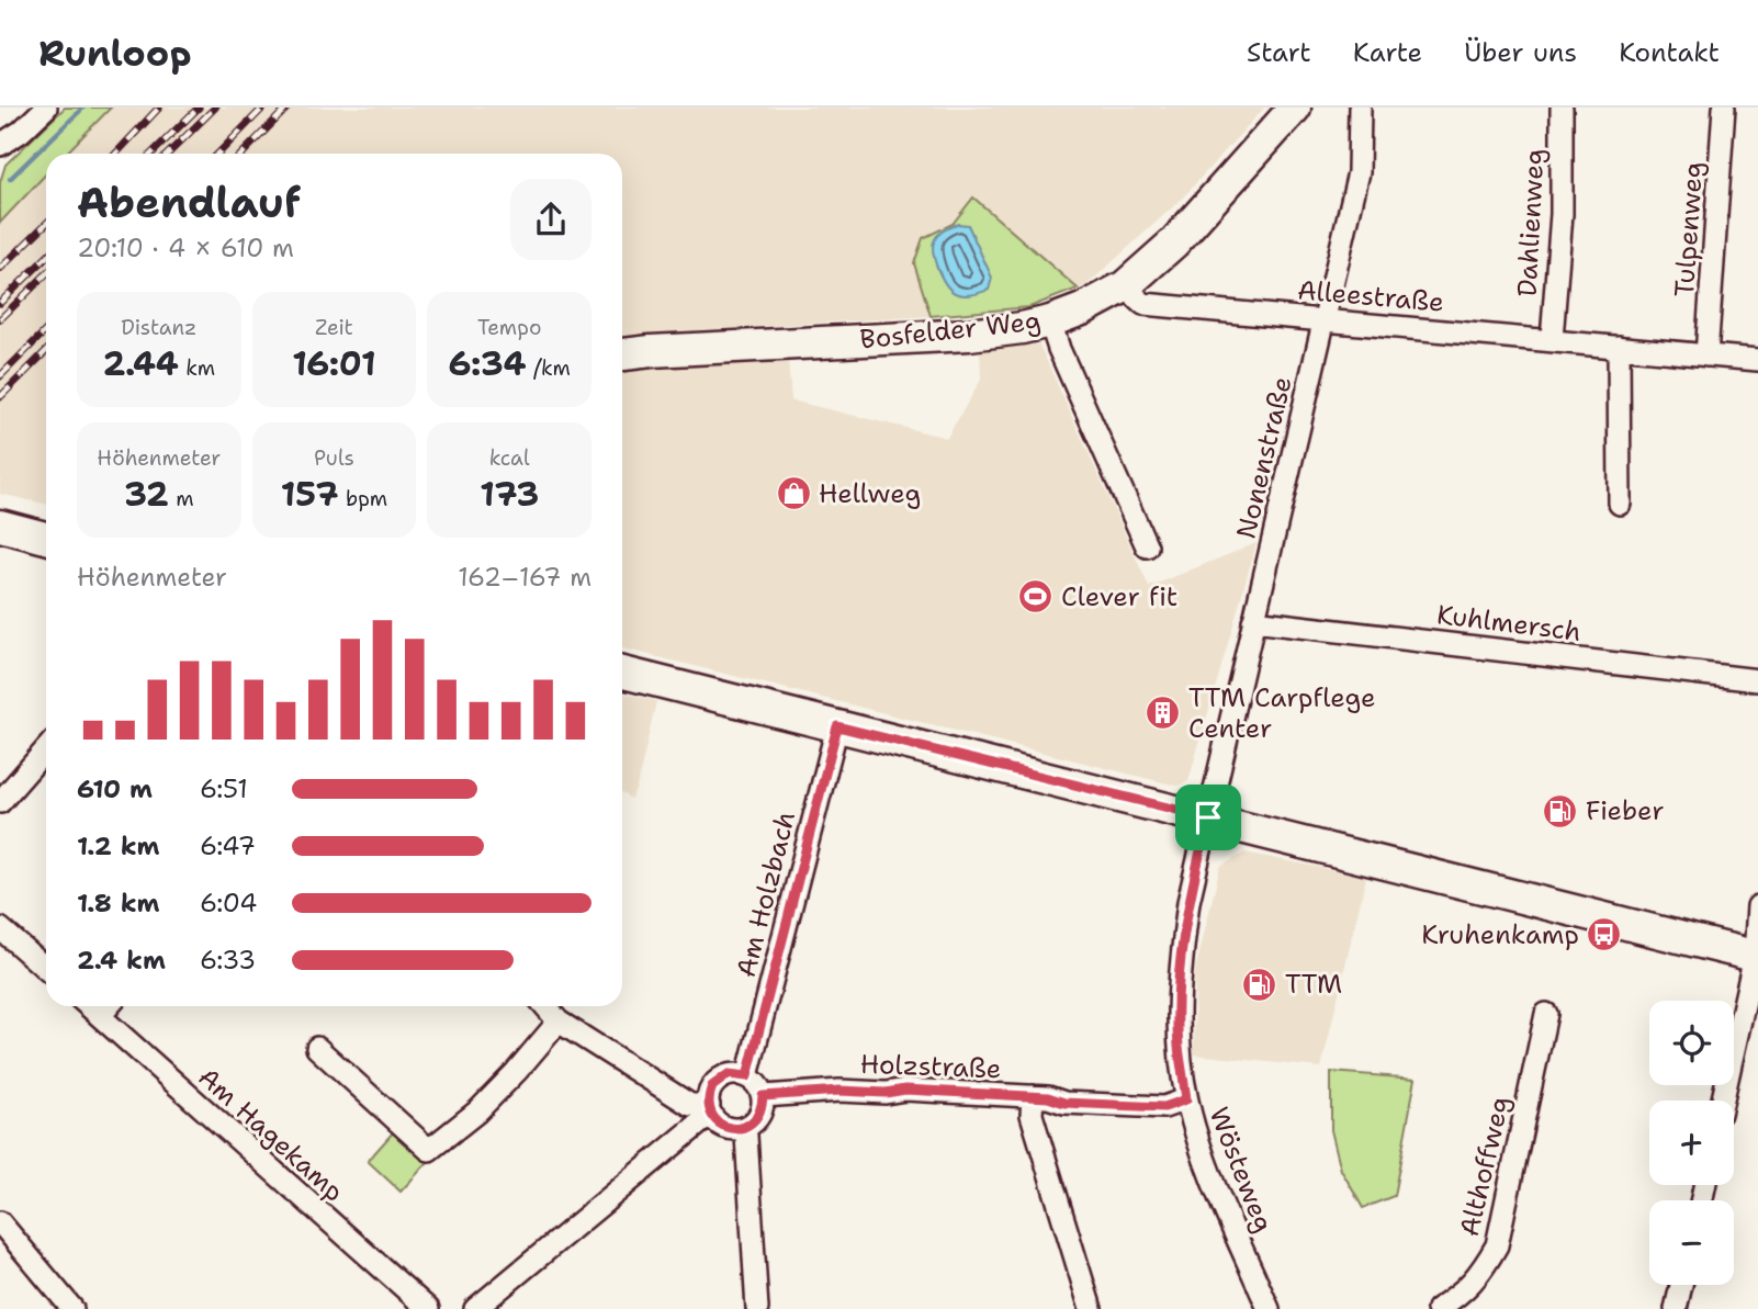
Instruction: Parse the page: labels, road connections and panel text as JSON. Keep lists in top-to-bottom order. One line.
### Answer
{"streets":{"main road":["Bosfelder Weg"],"street":["Dahlienweg","Tulpenweg","Alleestraße","Nonenstraße","Kuhlmersch","Am Holzbach","Holzstraße","Am Hagekamp","Althoffweg","Wösteweg"]},"crossings":[["Dahlienweg","Alleestraße"],["Tulpenweg","Alleestraße"],["Alleestraße","Bosfelder Weg"],["Alleestraße","Nonenstraße"],["Nonenstraße","Kuhlmersch"],["Nonenstraße","Wösteweg"],["Am Holzbach","Holzstraße"],["Holzstraße","Wösteweg"]],"places":{"shop":["Hellweg"],"sports":["Clever fit"],"building":["TTM Carpflege Center"],"fuel station":["Fieber","TTM"],"bus stop":["Kruhenkamp"]},"page":{"header":"Runloop","nav":["Start","Karte","Über uns","Kontakt"],"heading":["Abendlauf","20:10 · 4 × 610 m"],"stats":[["Distanz","2.44 km"],["Zeit","16:01"],["Tempo","6:34 /km"],["Höhenmeter","32 m"],["Puls","157 bpm"],["kcal","173"]],"chart":["Höhenmeter","162–167 m"],"list":[{"name":"610 m","note":"6:51"},{"name":"1.2 km","note":"6:47"},{"name":"1.8 km","note":"6:04"},{"name":"2.4 km","note":"6:33"}],"map_buttons":["+","−"]}}
